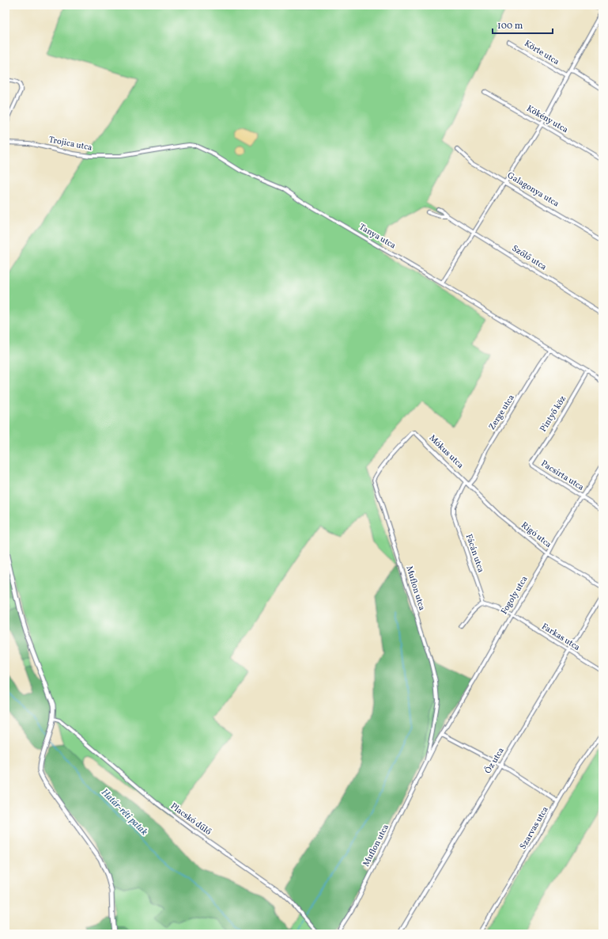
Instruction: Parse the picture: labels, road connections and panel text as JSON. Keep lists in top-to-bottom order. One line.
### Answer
{"streets":{"street":["Körte utca","Kökény utca","Trojica utca","Galagonya utca","Tanya utca","Szőlő utca","Zerge utca","Pintyő köz","Mókus utca","Pacsirta utca","Rigó utca","Fácán utca","Muflon utca","Fogoly utca","Farkas utca","Őz utca","Placskó dűlő","Szarvas utca"]},"crossings":[["Trojica utca","Tanya utca"],["Tanya utca","Zerge utca"],["Tanya utca","Pintyő köz"],["Zerge utca","Mókus utca"],["Zerge utca","Rigó utca"],["Zerge utca","Fácán utca"],["Pintyő köz","Pacsirta utca"],["Mókus utca","Rigó utca"],["Mókus utca","Fácán utca"],["Mókus utca","Muflon utca"],["Pacsirta utca","Fogoly utca"],["Rigó utca","Fácán utca"],["Rigó utca","Fogoly utca"],["Muflon utca","Fogoly utca"],["Fogoly utca","Farkas utca"],["Farkas utca","Őz utca"]],"water":["Határ-réti patak"],"scale_bar":"100 m"}
